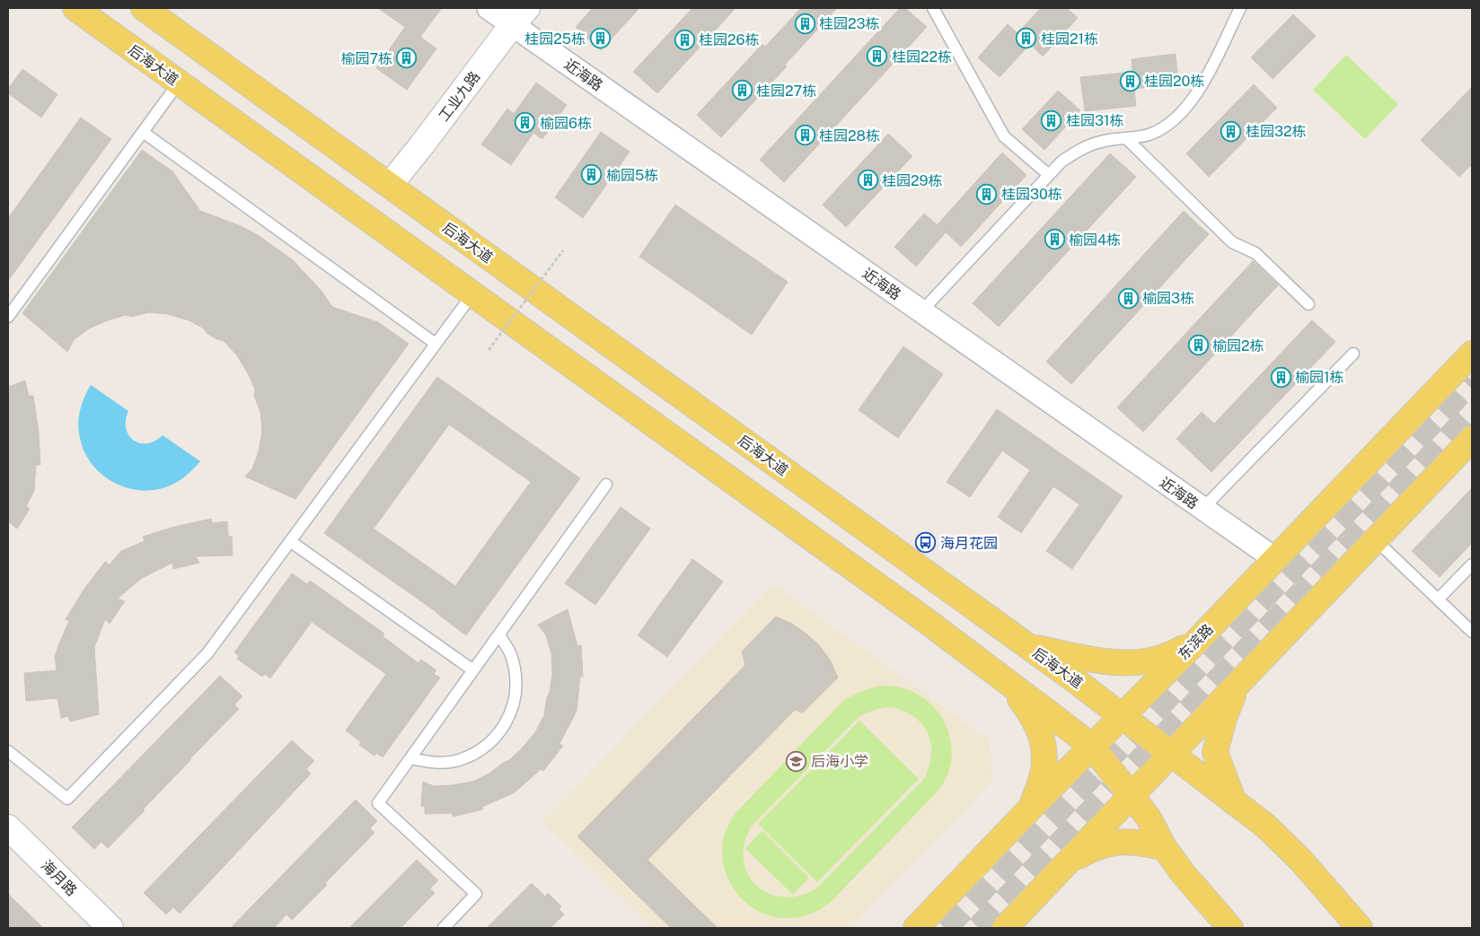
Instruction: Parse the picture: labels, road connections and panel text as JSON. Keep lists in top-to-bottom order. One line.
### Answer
{"streets":{"main road":["后海大道","东滨路"],"street":["近海路","工业九路","海月路"]},"crossings":[["后海大道","工业九路"],["后海大道","东滨路"],["近海路","工业九路"],["近海路","东滨路"]],"places":{"building":["桂园23栋","桂园25栋","桂园21栋","桂园26栋","桂园22栋","榆园7栋","桂园20栋","桂园27栋","桂园31栋","榆园6栋","桂园32栋","桂园28栋","榆园5栋","桂园29栋","桂园30栋","榆园4栋","榆园3栋","榆园2栋","榆园1栋"],"bus stop":["海月花园"],"school or university":["后海小学"]}}
